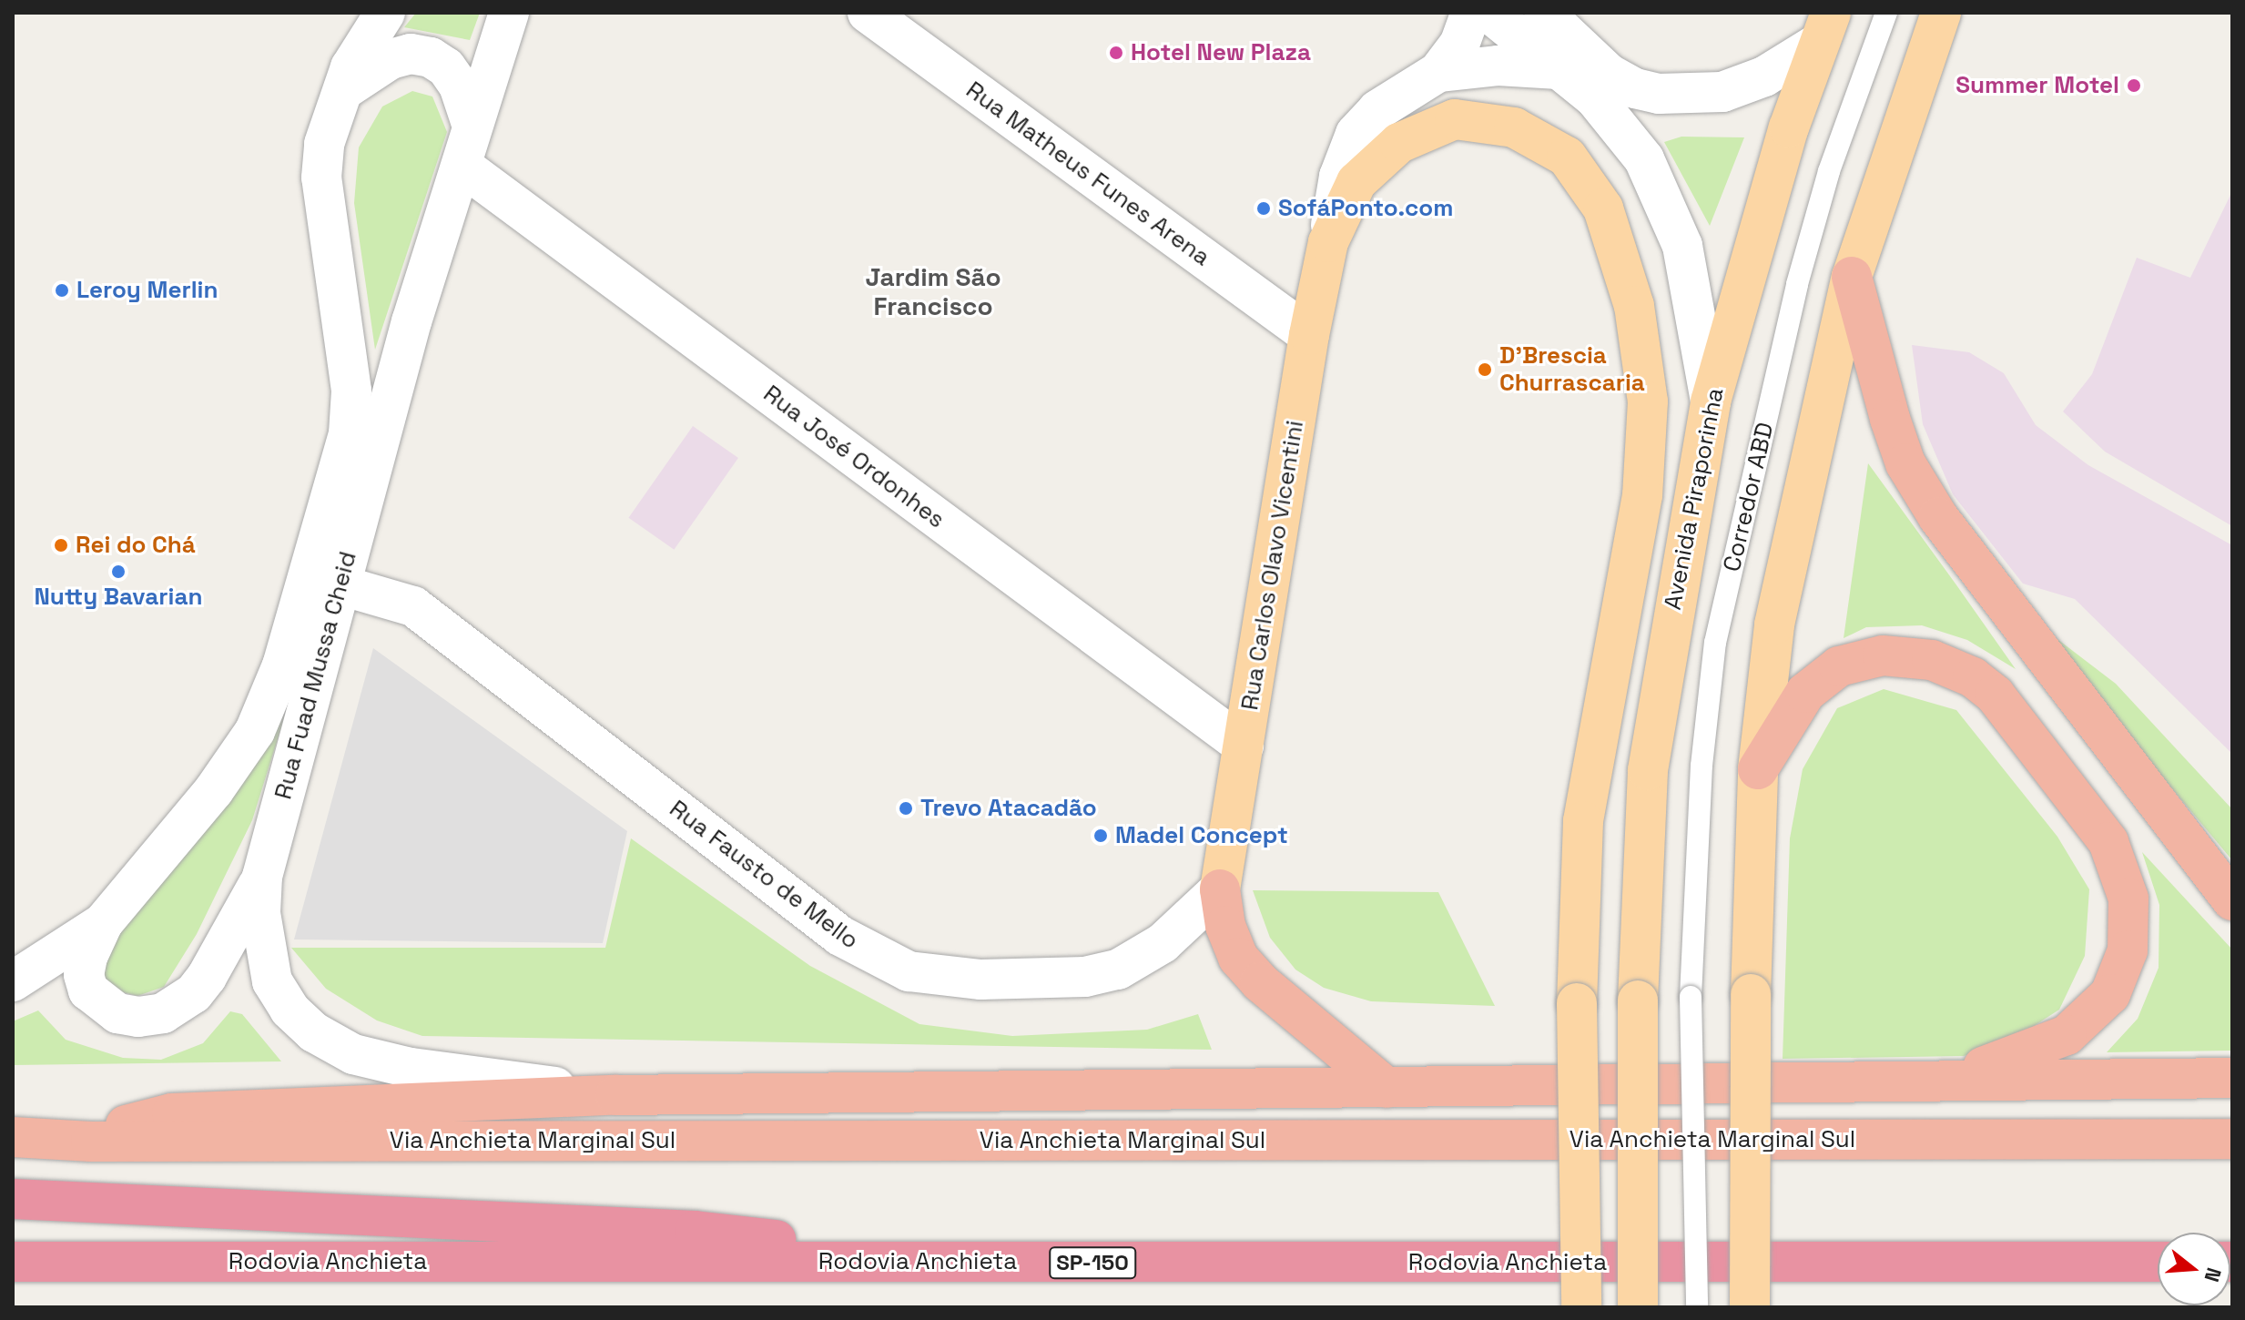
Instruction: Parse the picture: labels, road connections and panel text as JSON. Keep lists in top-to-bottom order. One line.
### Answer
{"streets":{"highway":["Via Anchieta Marginal Sul","Rodovia Anchieta","SP-150"],"main road":["Avenida Piraporinha","Rua Carlos Olavo Vicentini"],"street":["Rua Matheus Funes Arena","Rua José Ordonhes","Rua Fuad Mussa Cheid","Rua Fausto de Mello"],"lane":["Corredor ABD"]},"crossings":[["Rua Matheus Funes Arena","Rua Carlos Olavo Vicentini"],["Rua José Ordonhes","Rua Carlos Olavo Vicentini"],["Rua José Ordonhes","Rua Fuad Mussa Cheid"],["Rua Carlos Olavo Vicentini","Rua Fausto de Mello"],["Rua Fuad Mussa Cheid","Rua Fausto de Mello"]],"districts":["Jardim São Francisco"],"places":["Hotel New Plaza","Summer Motel","SofáPonto.com","Leroy Merlin","D’Brescia Churrascaria","Rei do Chá","Nutty Bavarian","Trevo Atacadão","Madel Concept"],"north":"right"}
